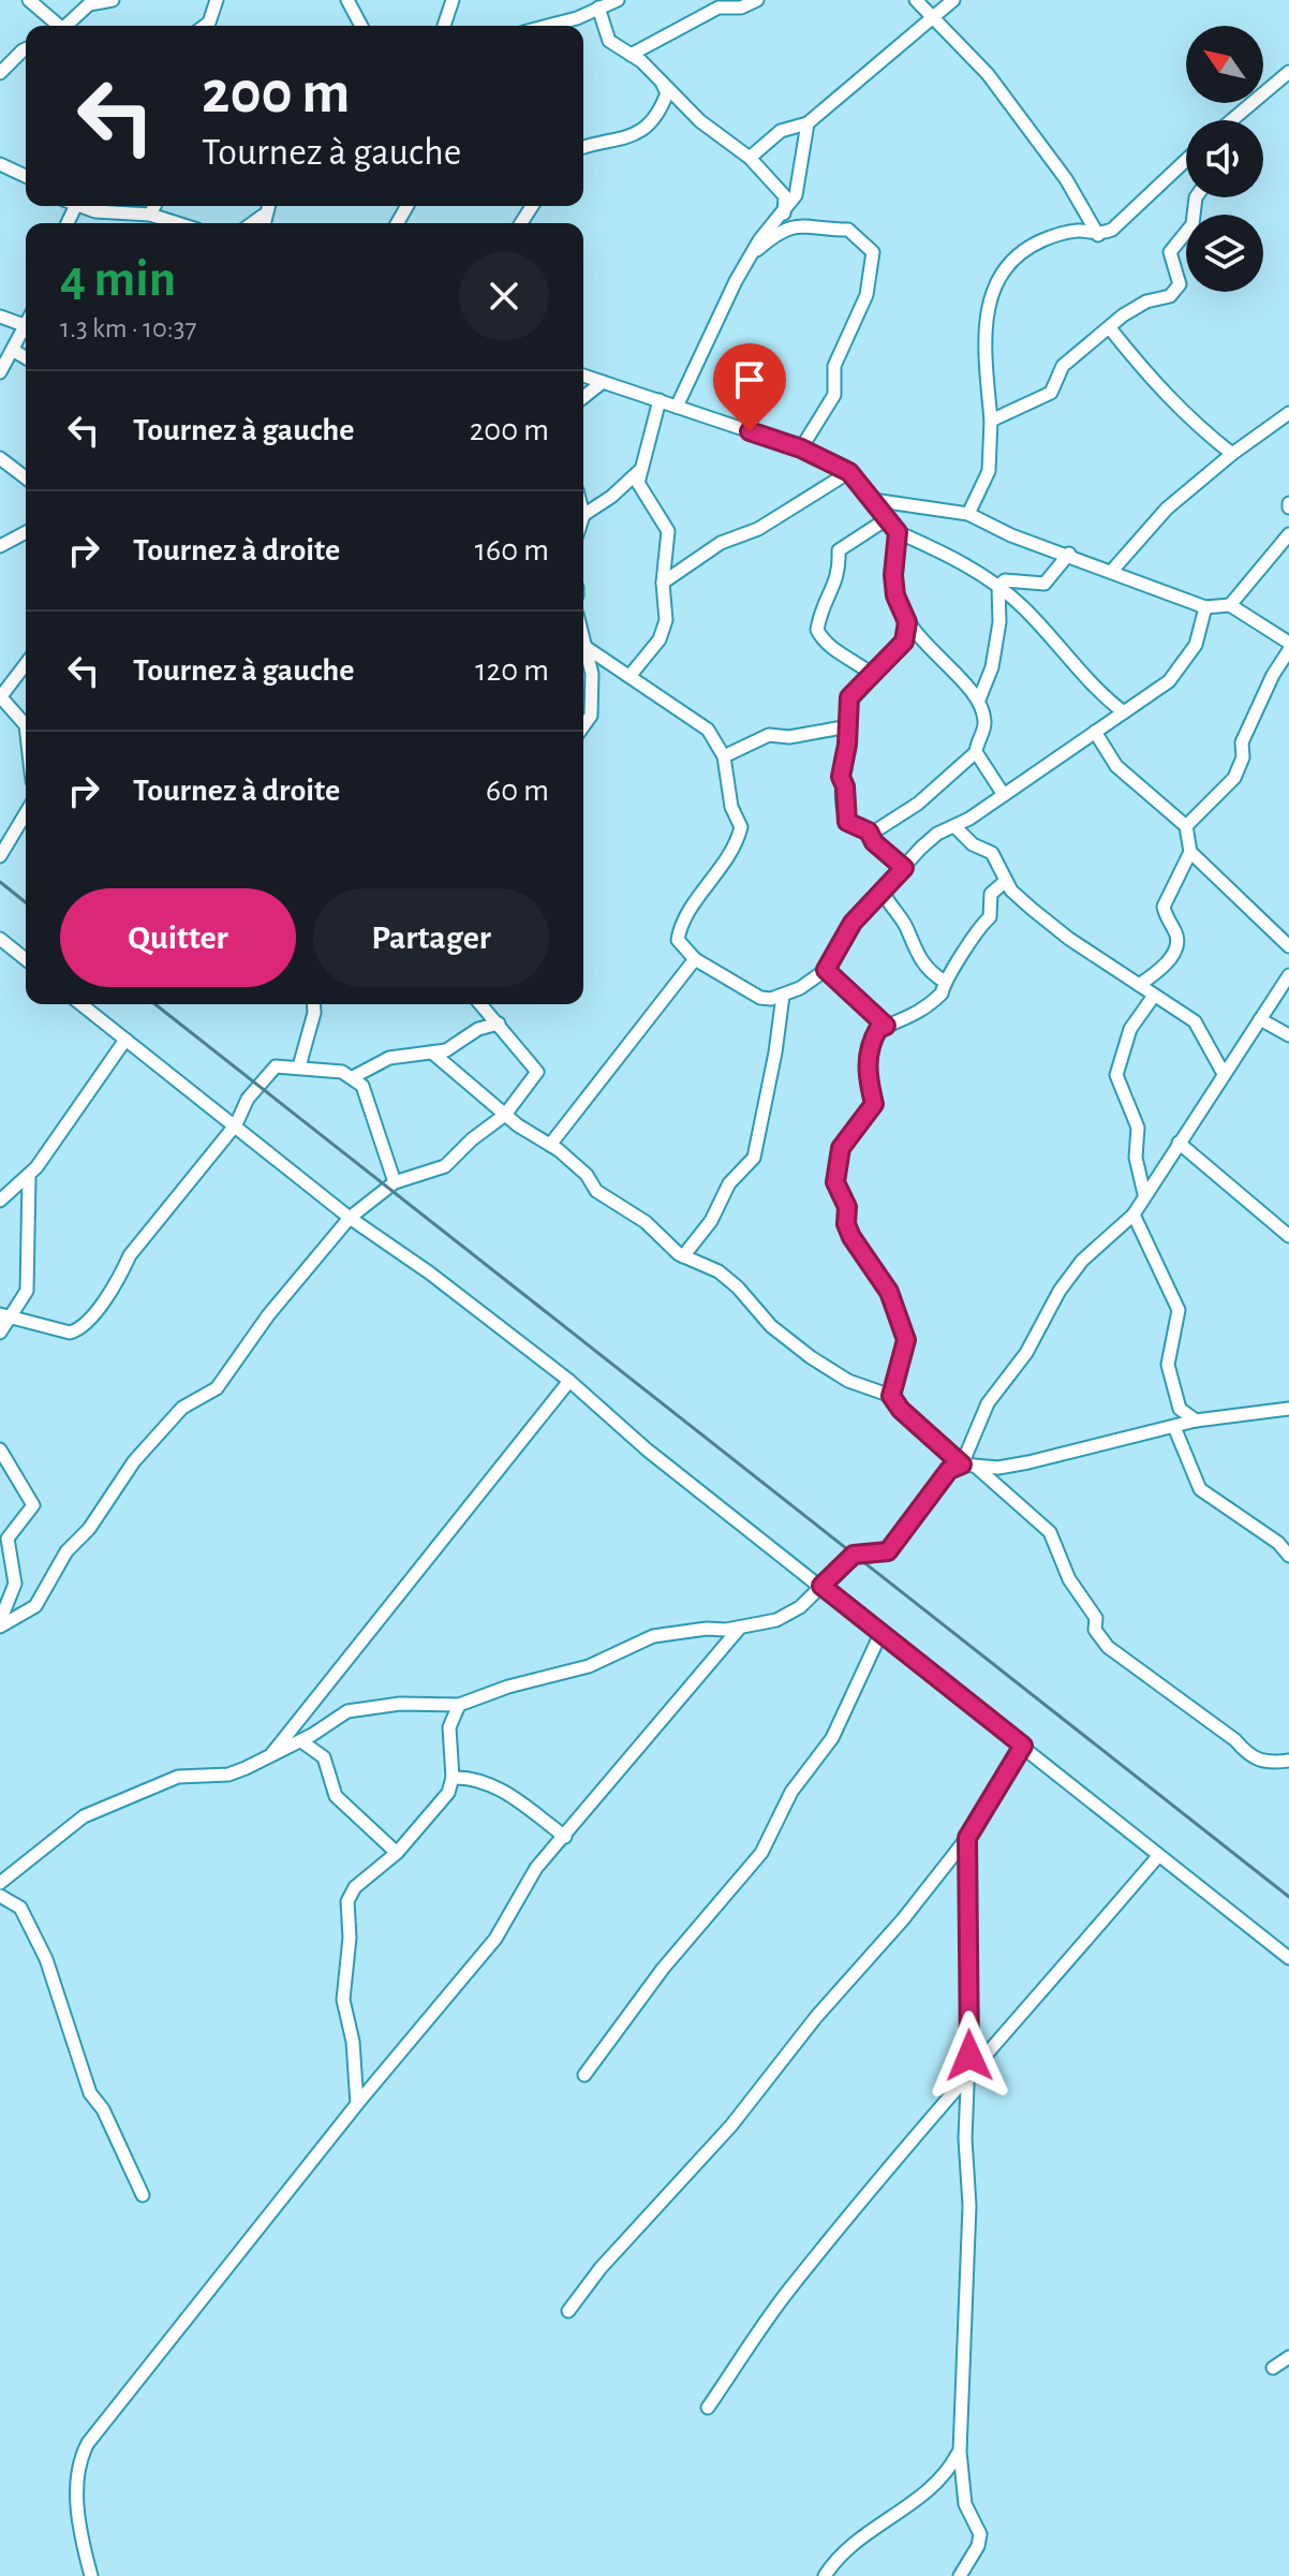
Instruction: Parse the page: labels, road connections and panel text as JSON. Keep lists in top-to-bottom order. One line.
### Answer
{"north":"top left","page":{"turn":["200 m","Tournez à gauche"],"heading":["4 min","1.3 km · 10:37"],"list":[{"name":"Tournez à gauche","value":"200 m"},{"name":"Tournez à droite","value":"160 m"},{"name":"Tournez à gauche","value":"120 m"},{"name":"Tournez à droite","value":"60 m"}],"buttons":["Quitter","Partager"]}}
